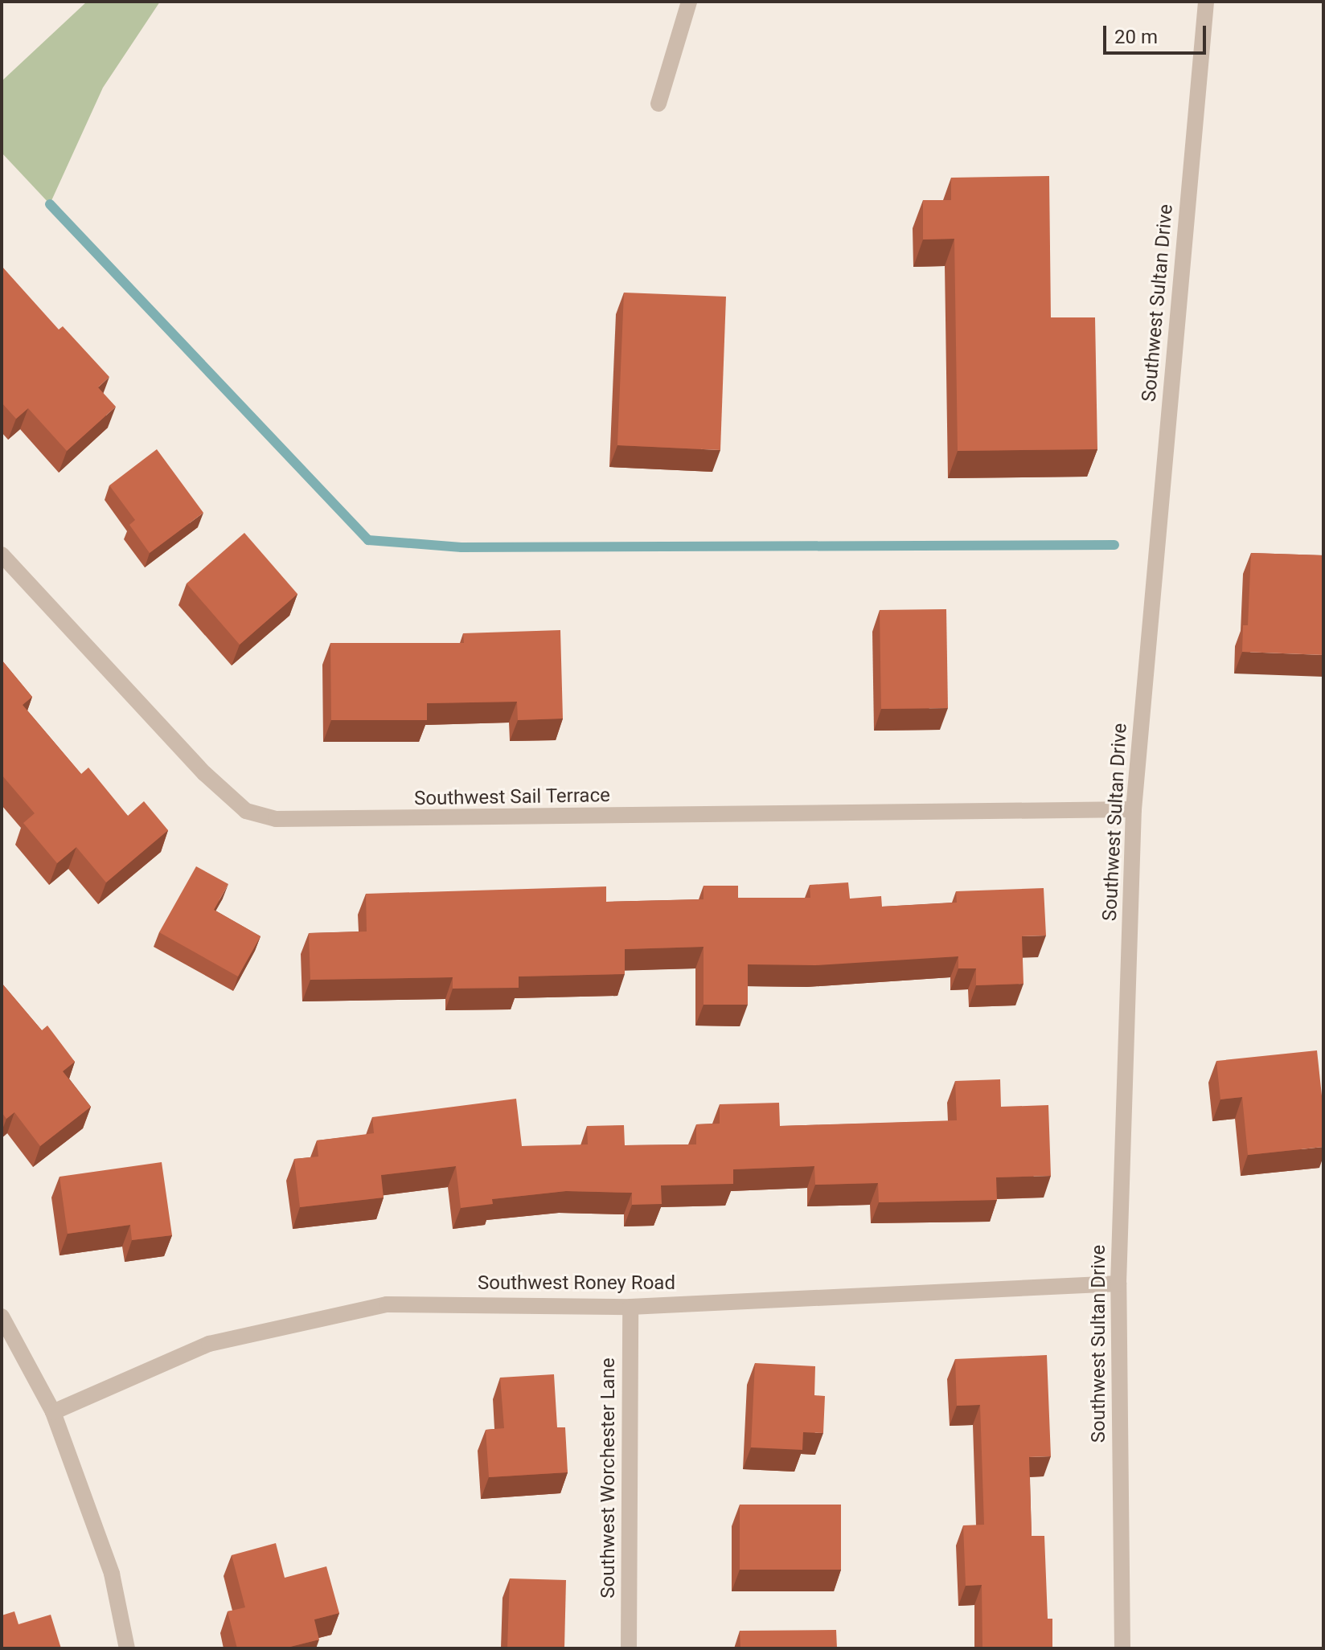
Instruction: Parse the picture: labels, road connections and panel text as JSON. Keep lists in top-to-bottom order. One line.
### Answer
{"streets":{"street":["Southwest Sultan Drive","Southwest Sail Terrace","Southwest Roney Road","Southwest Worchester Lane"]},"crossings":[["Southwest Sultan Drive","Southwest Sail Terrace"],["Southwest Sultan Drive","Southwest Roney Road"],["Southwest Roney Road","Southwest Worchester Lane"]],"scale_bar":"20 m"}
